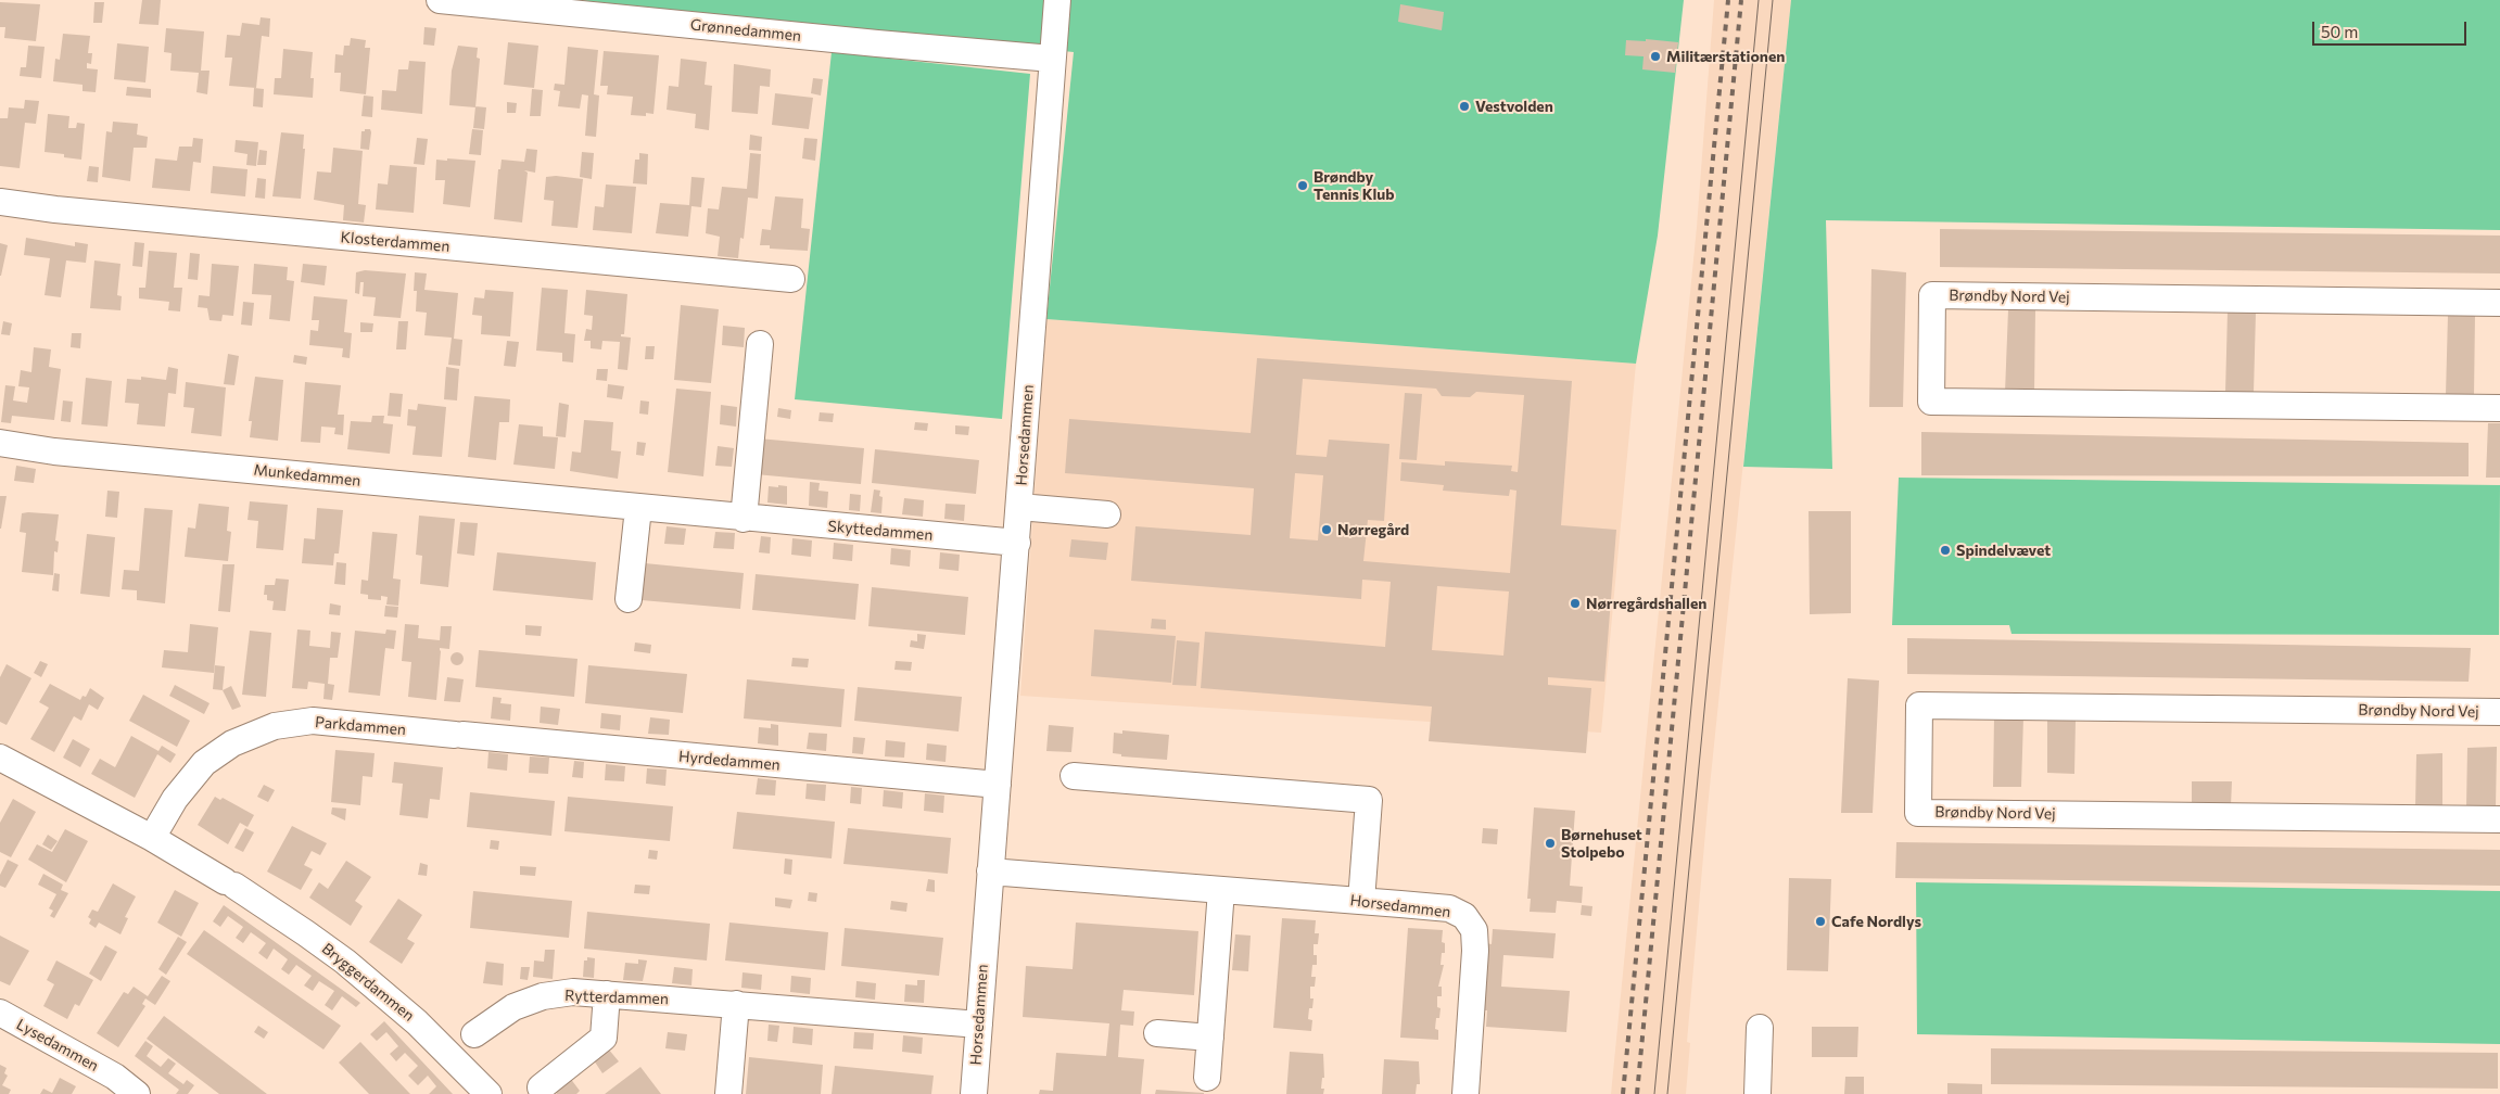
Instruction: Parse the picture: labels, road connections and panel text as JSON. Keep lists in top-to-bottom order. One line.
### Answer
{"streets":{"street":["Grønnedammen","Klosterdammen","Brøndby Nord Vej","Horsedammen","Munkedammen","Skyttedammen","Parkdammen","Hyrdedammen","Bryggerdammen","Rytterdammen","Lysedammen"]},"crossings":[["Grønnedammen","Horsedammen"],["Horsedammen","Skyttedammen"],["Horsedammen","Hyrdedammen"],["Horsedammen","Rytterdammen"],["Munkedammen","Skyttedammen"],["Parkdammen","Hyrdedammen"],["Parkdammen","Bryggerdammen"]],"places":["Militærstationen","Vestvolden","Brøndby Tennis Klub","Nørregård","Spindelvævet","Nørregårdshallen","Børnehuset Stolpebo","Cafe Nordlys"],"scale_bar":"50 m"}
